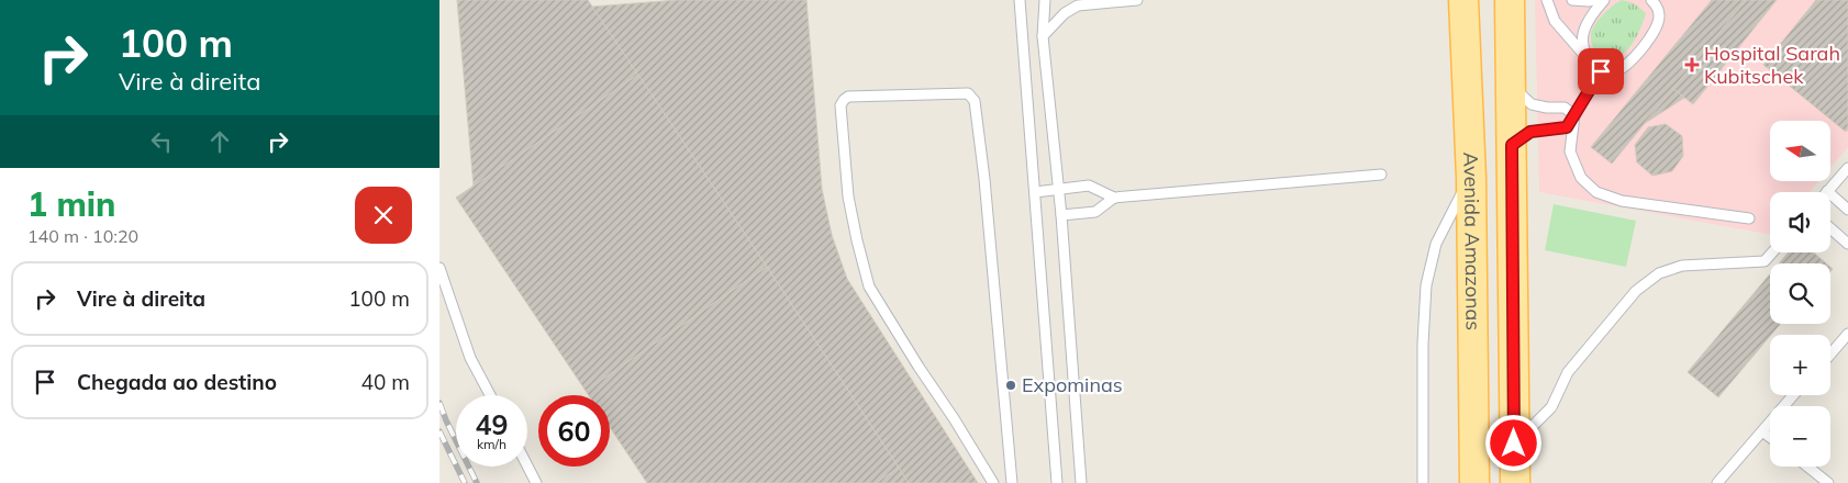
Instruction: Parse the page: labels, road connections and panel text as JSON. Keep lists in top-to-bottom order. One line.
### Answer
{"streets":{"main road":["Avenida Amazonas"]},"places":{"health":["Hospital Sarah Kubitschek"],"other":["Expominas"]},"north":"left","page":{"turn":["100 m","Vire à direita"],"map_buttons":["+","−"],"heading":["1 min","140 m · 10:20"],"list":[{"name":"Vire à direita","value":"100 m"},{"name":"Chegada ao destino","value":"40 m"}],"speed":"49 km/h","limit":"60"}}
